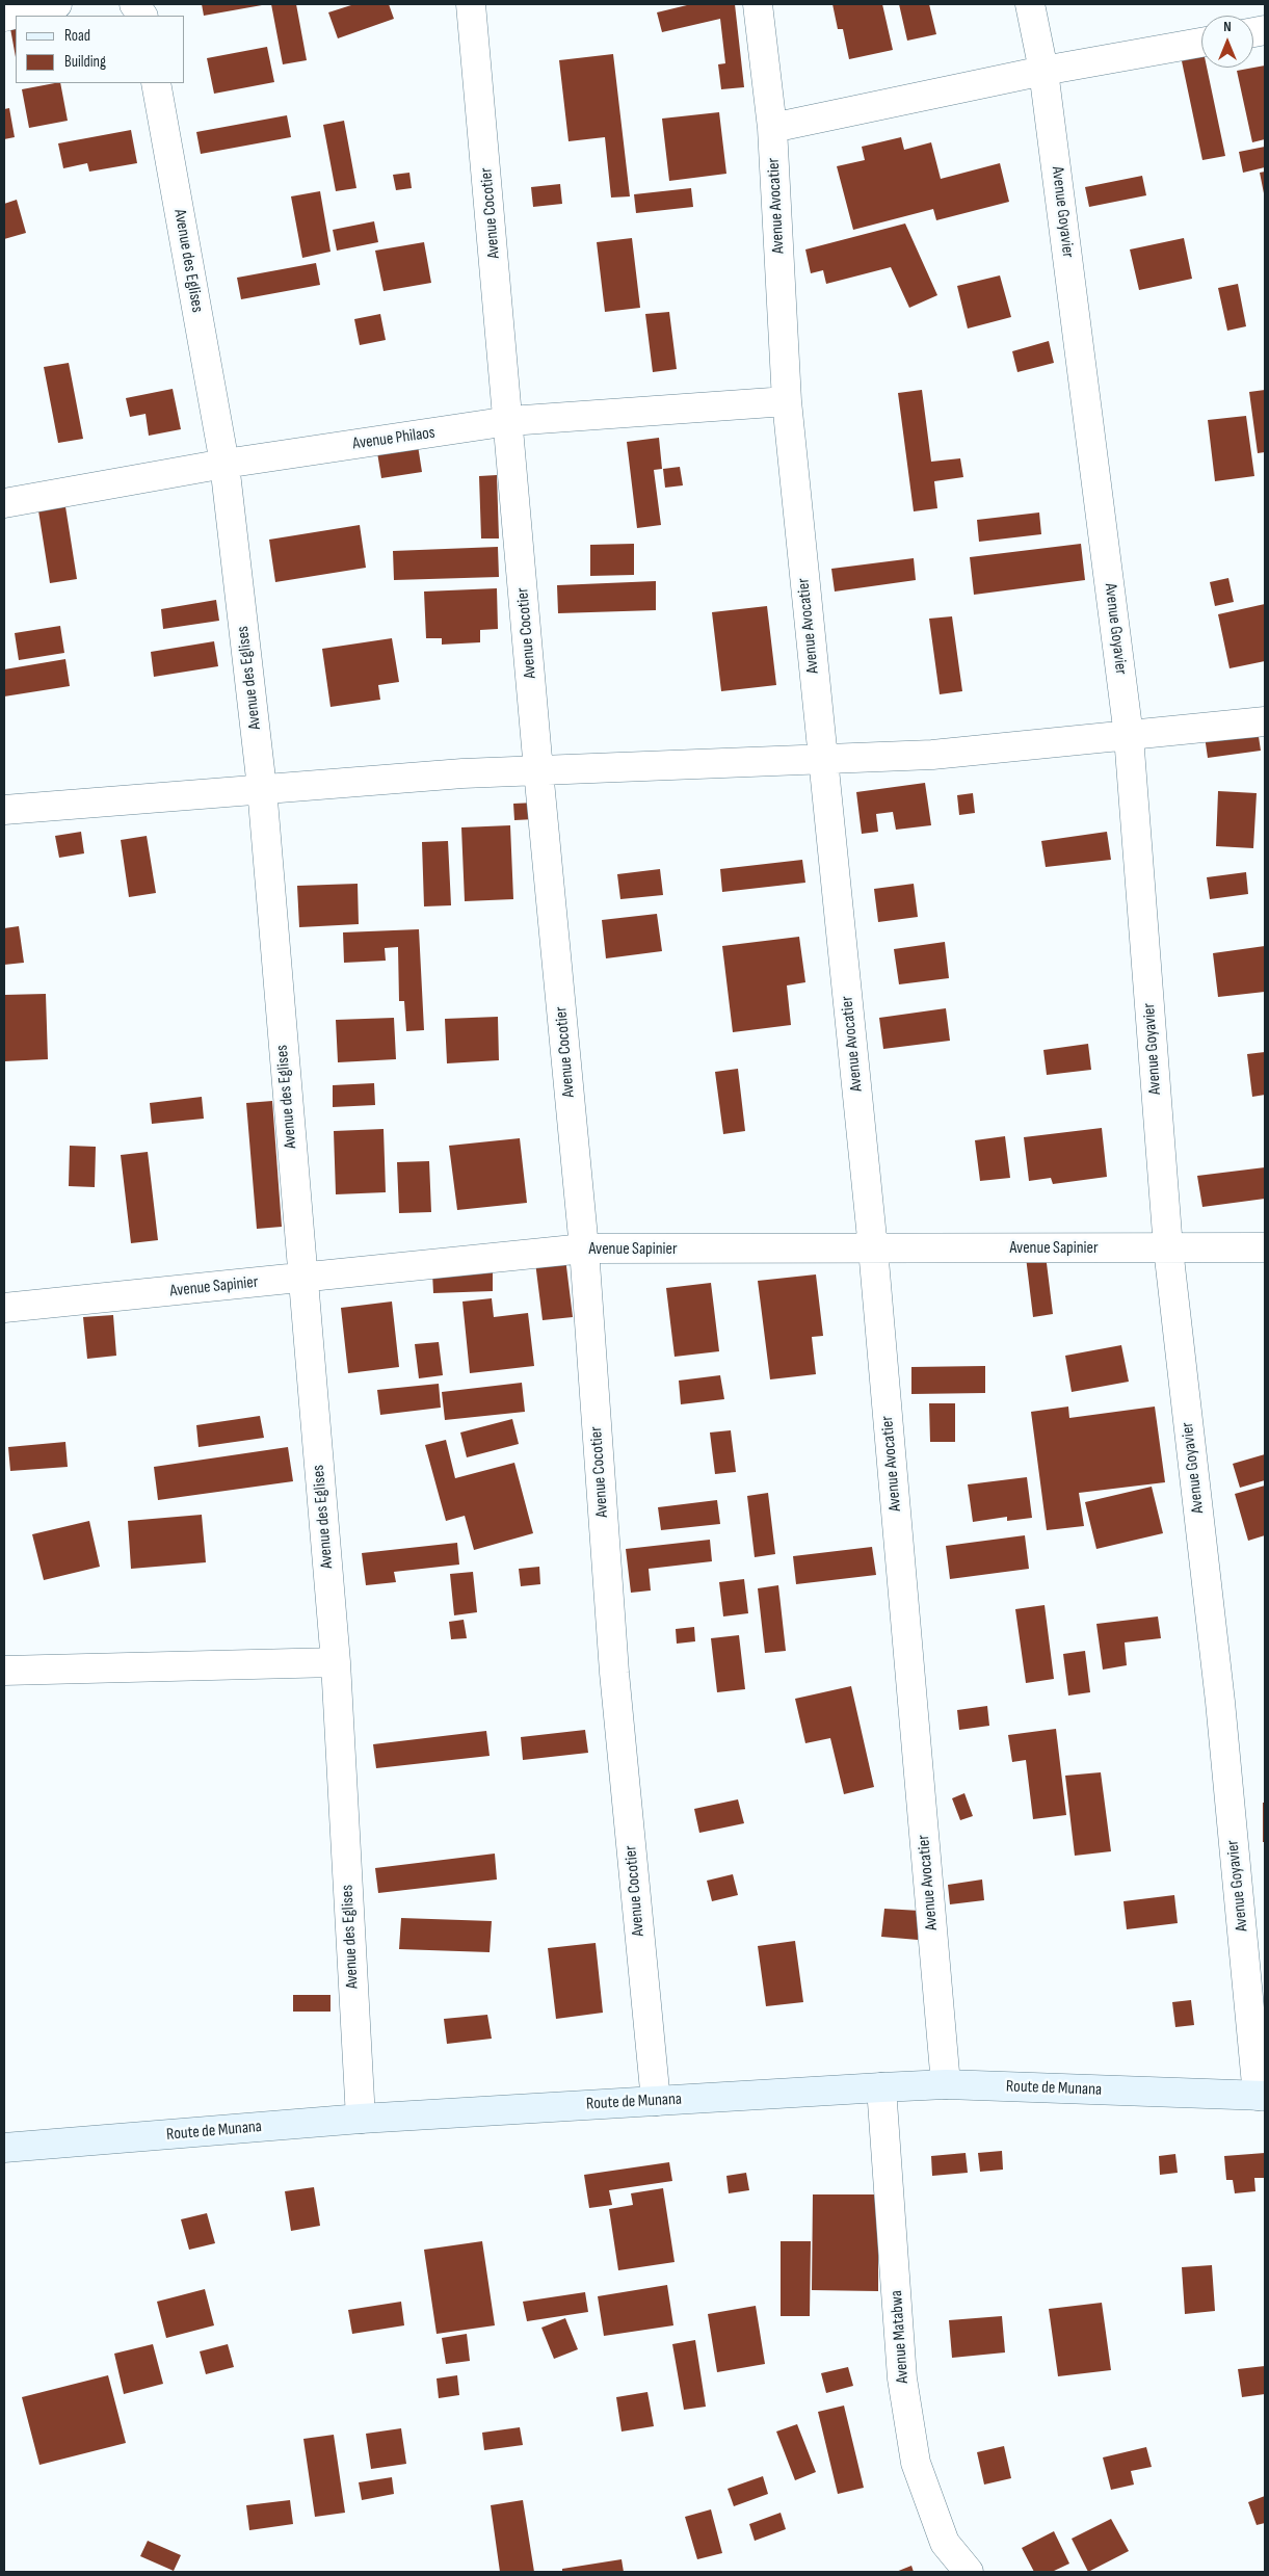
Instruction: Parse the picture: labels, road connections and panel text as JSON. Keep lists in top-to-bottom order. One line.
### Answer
{"streets":{"main road":["Route de Munana"],"street":["Avenue Avocatier","Avenue Goyavier","Avenue Cocotier","Avenue des Eglises","Avenue Philaos","Avenue Sapinier","Avenue Matabwa"]},"crossings":[["Avenue Avocatier","Avenue Philaos"],["Avenue Avocatier","Avenue Sapinier"],["Avenue Avocatier","Route de Munana"],["Avenue Goyavier","Avenue Sapinier"],["Avenue Goyavier","Route de Munana"],["Avenue Cocotier","Avenue Philaos"],["Avenue Cocotier","Avenue Sapinier"],["Avenue Cocotier","Route de Munana"],["Avenue des Eglises","Avenue Philaos"],["Avenue des Eglises","Avenue Sapinier"],["Avenue des Eglises","Route de Munana"],["Route de Munana","Avenue Matabwa"]],"legend":["Road","Building"],"north":"top"}
